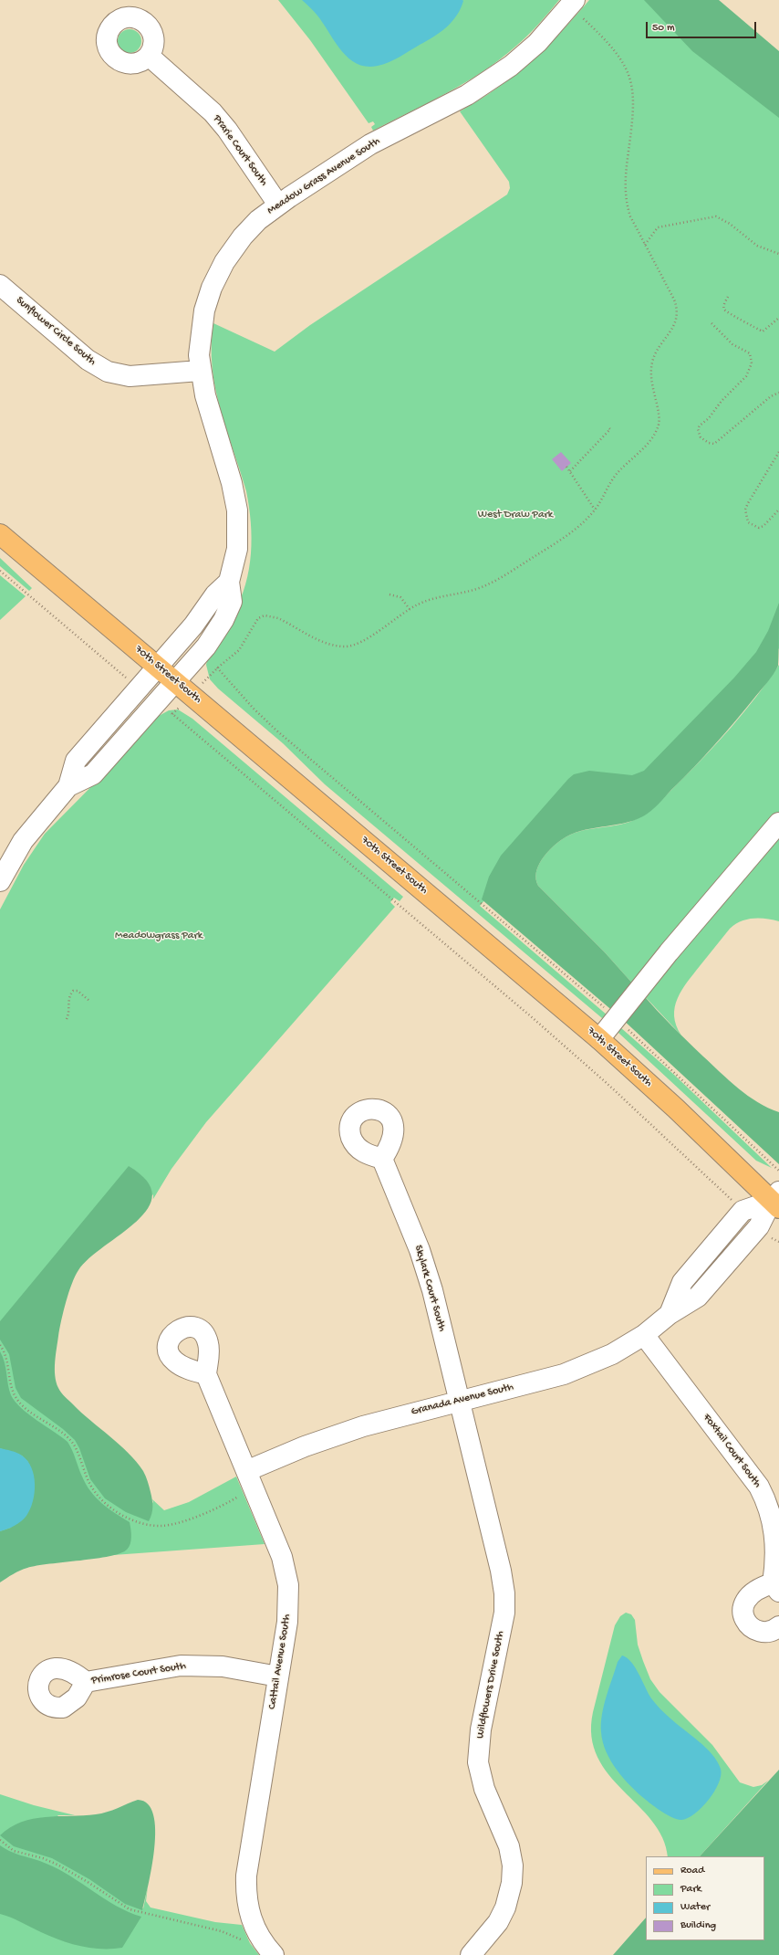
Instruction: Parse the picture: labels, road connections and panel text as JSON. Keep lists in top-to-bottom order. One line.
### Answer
{"streets":{"main road":["70th Street South"],"street":["Prarie Court South","Meadow Grass Avenue South","Sunflower Circle South","Skylark Court South","Granada Avenue South","Foxtail Court South","Cattail Avenue South","Primrose Court South","Wildflowers Drive South"]},"crossings":[["Prarie Court South","Meadow Grass Avenue South"],["Meadow Grass Avenue South","Sunflower Circle South"],["Meadow Grass Avenue South","70th Street South"],["70th Street South","Granada Avenue South"],["Skylark Court South","Granada Avenue South"],["Skylark Court South","Wildflowers Drive South"],["Granada Avenue South","Foxtail Court South"],["Granada Avenue South","Cattail Avenue South"],["Granada Avenue South","Wildflowers Drive South"],["Cattail Avenue South","Primrose Court South"]],"parks":["West Draw Park","Meadowgrass Park"],"legend":["Road","Park","Water","Building"],"scale_bar":"50 m"}
